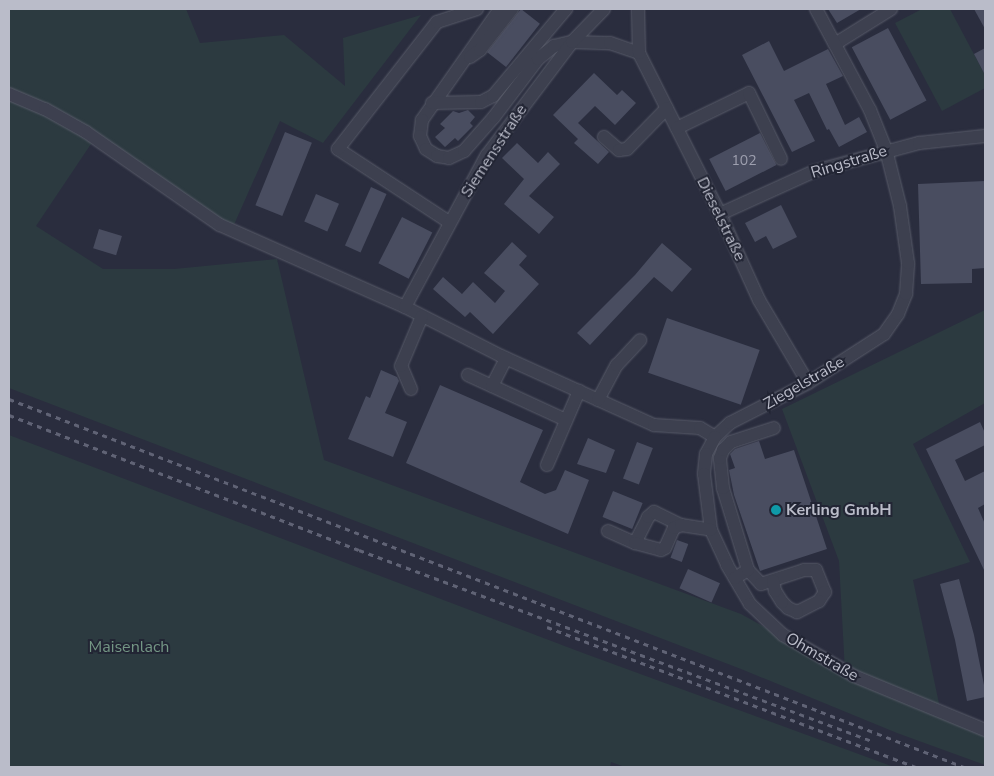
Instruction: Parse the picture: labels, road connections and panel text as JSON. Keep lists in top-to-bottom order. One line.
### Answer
{"streets":{"street":["Siemensstraße","Ringstraße","Dieselstraße","Ziegelstraße","Ohmstraße"]},"crossings":[["Ringstraße","Dieselstraße"],["Ringstraße","Ziegelstraße"],["Dieselstraße","Ziegelstraße"],["Ziegelstraße","Ohmstraße"]],"parks":["Maisenlach"],"places":["Kerling GmbH"],"house_numbers":["102"]}
